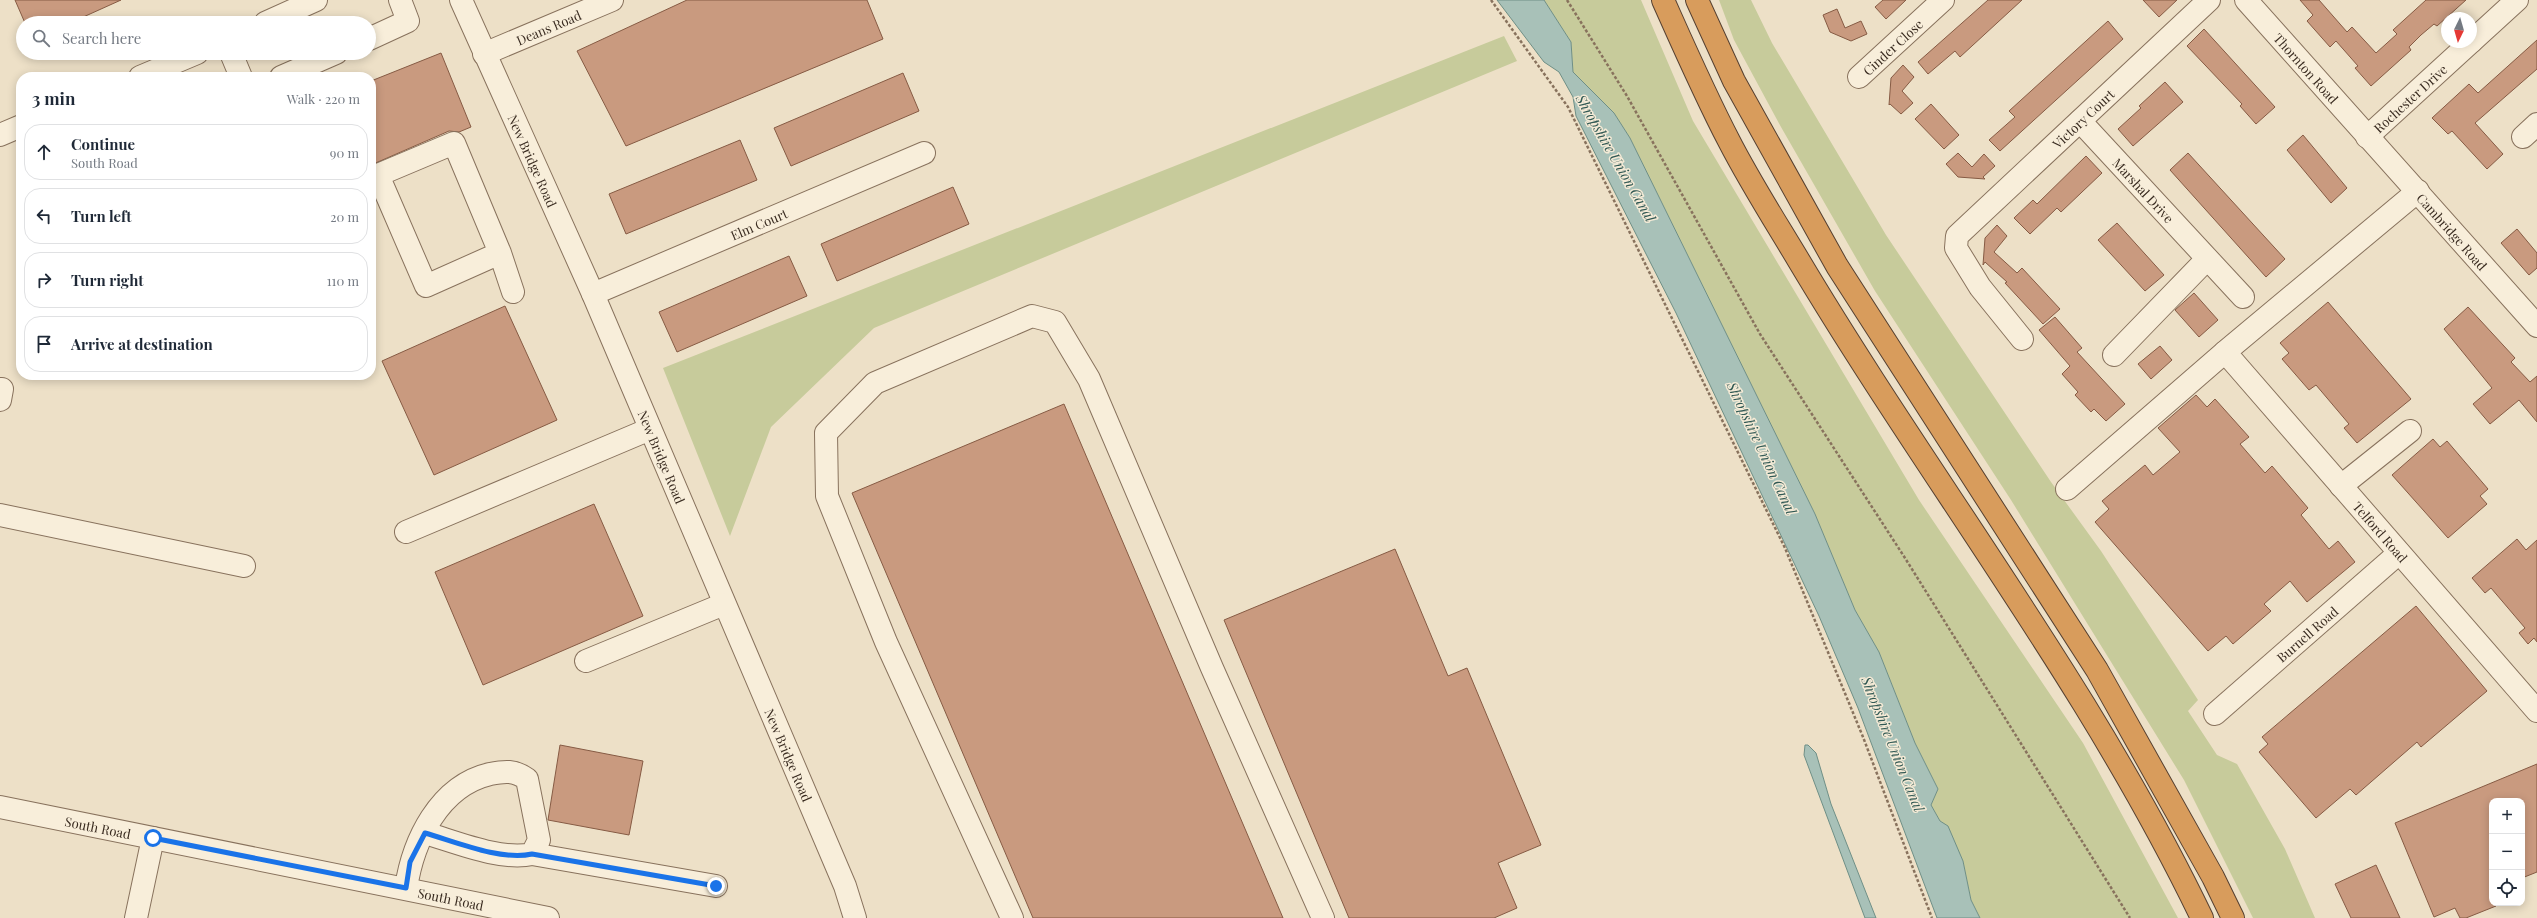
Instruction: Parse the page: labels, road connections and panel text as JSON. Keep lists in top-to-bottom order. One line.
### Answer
{"streets":{"street":["Deans Road","Cinder Close","Thornton Road","Rochester Drive","Victory Court","New Bridge Road","Marshal Drive","Elm Court","Cambridge Road","Telford Road","Burnell Road","South Road"]},"crossings":[["Deans Road","New Bridge Road"],["Thornton Road","Rochester Drive"],["Thornton Road","Cambridge Road"],["Rochester Drive","Cambridge Road"],["Victory Court","Marshal Drive"],["New Bridge Road","Elm Court"],["Telford Road","Burnell Road"]],"water":["Shropshire Union Canal"],"north":"bottom","page":{"search":"Search here","heading":["3 min","Walk · 220 m"],"list":[["Continue","South Road","90 m"],["Turn left","20 m"],["Turn right","110 m"],"Arrive at destination"],"map_buttons":["+","−"]}}
